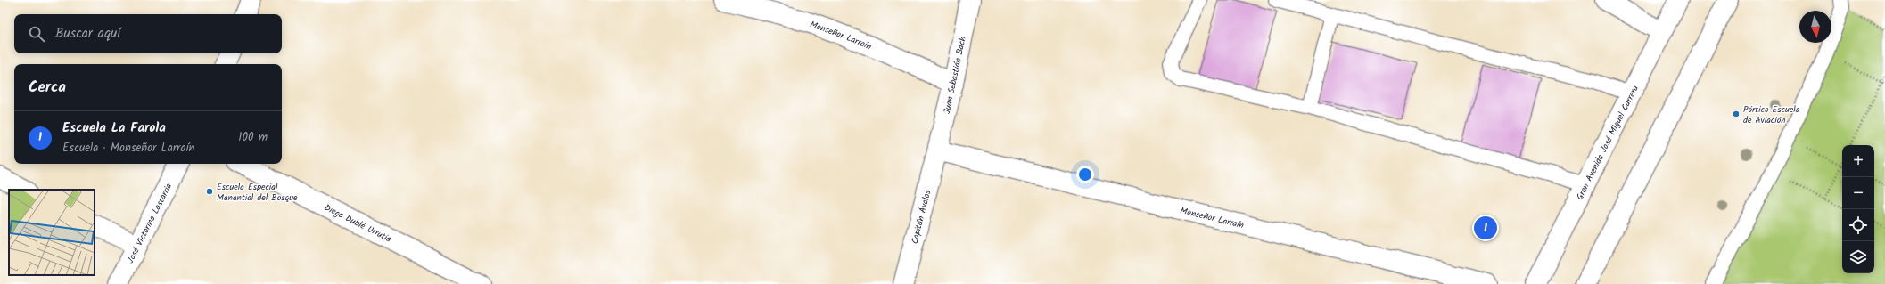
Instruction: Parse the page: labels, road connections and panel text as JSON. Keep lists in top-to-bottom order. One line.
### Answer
{"streets":{"street":["Monseñor Larraín","Juan Sebastián Bach","Gran Avenida José Miguel Carrera","Capitán Ávalos","José Victorino Lastarria","Diego Dublé Urrutia"]},"crossings":[["Monseñor Larraín","Juan Sebastián Bach"],["Monseñor Larraín","Capitán Ávalos"],["Juan Sebastián Bach","Capitán Ávalos"]],"places":["Pórtico Escuela de Aviación","Escuela Especial Manantial del Bosque"],"north":"bottom","page":{"search":"Buscar aquí","heading":"Cerca","list":[{"mark":"1","name":"Escuela La Farola","note":"Escuela · Monseñor Larraín","value":"100 m"}],"map_buttons":["+","−"],"pins":"1"}}
